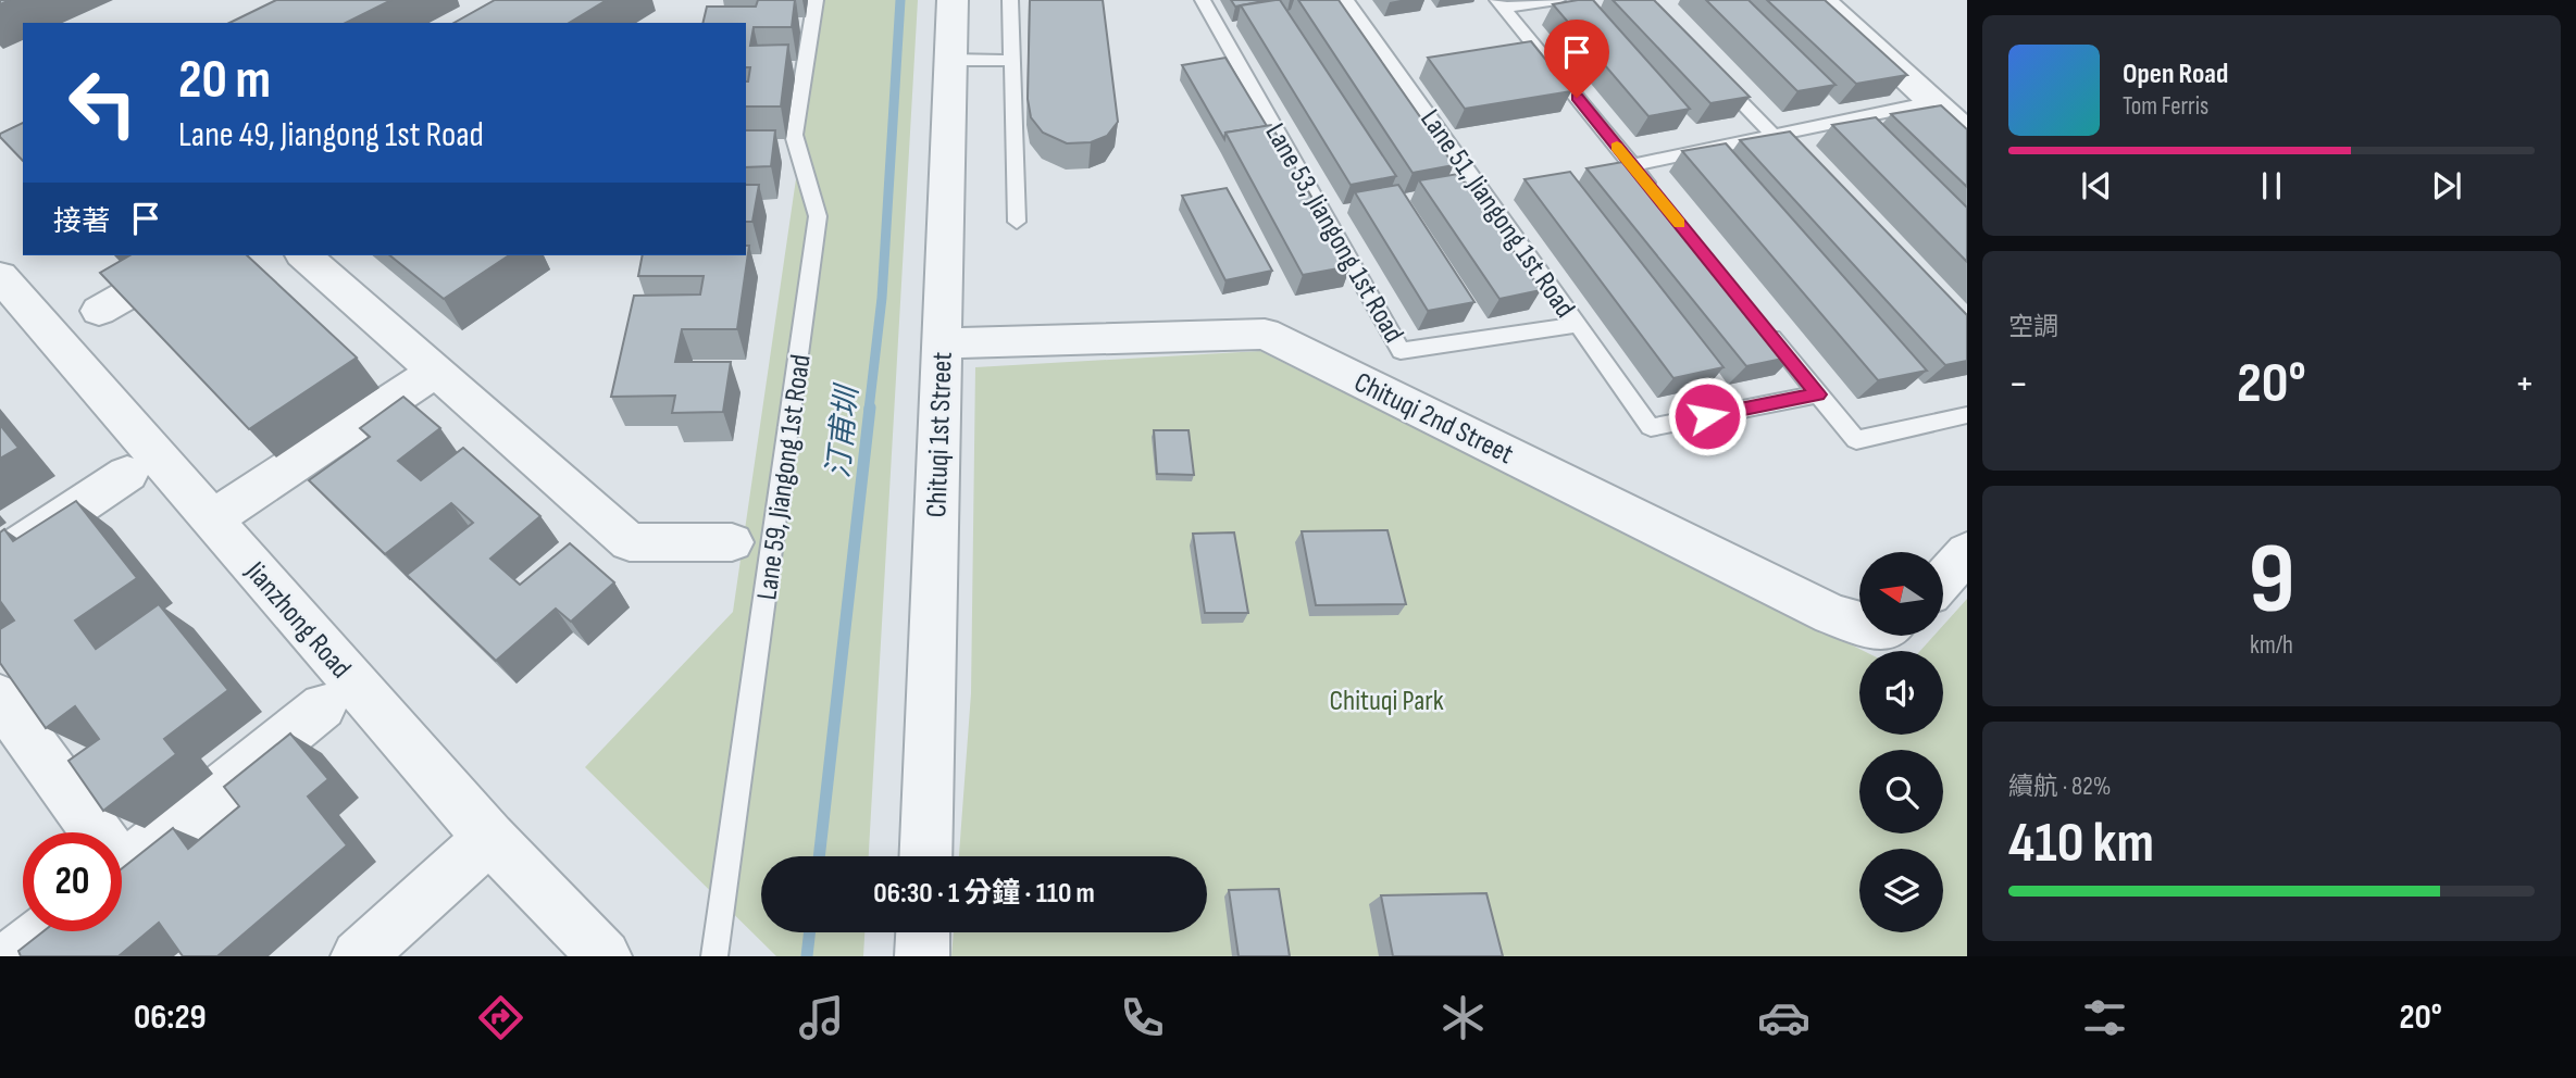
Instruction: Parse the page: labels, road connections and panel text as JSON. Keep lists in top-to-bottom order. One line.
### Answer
{"streets":{"street":["Chituqi 2nd Street","Chituqi 1st Street","Jianzhong Road"],"lane":["Lane 51, Jiangong 1st Road","Lane 53, Jiangong 1st Road","Lane 59, Jiangong 1st Road"]},"crossings":[["Lane 51, Jiangong 1st Road","Lane 53, Jiangong 1st Road"],["Chituqi 2nd Street","Chituqi 1st Street"]],"water":["汀甫圳"],"parks":["Chituqi Park"],"north":"left","page":{"turn":["20 m","Lane 49, Jiangong 1st Road"],"song":["Open Road","Tom Ferris"],"then":"接著","tile":["空調",["9","km/h"],["續航 · 82%","410 km"]],"heat":["−","20°","+"],"limit":"20","trip":"06:30 · 1 分鐘 · 110 m","tabs":["06:29","20°"]}}
